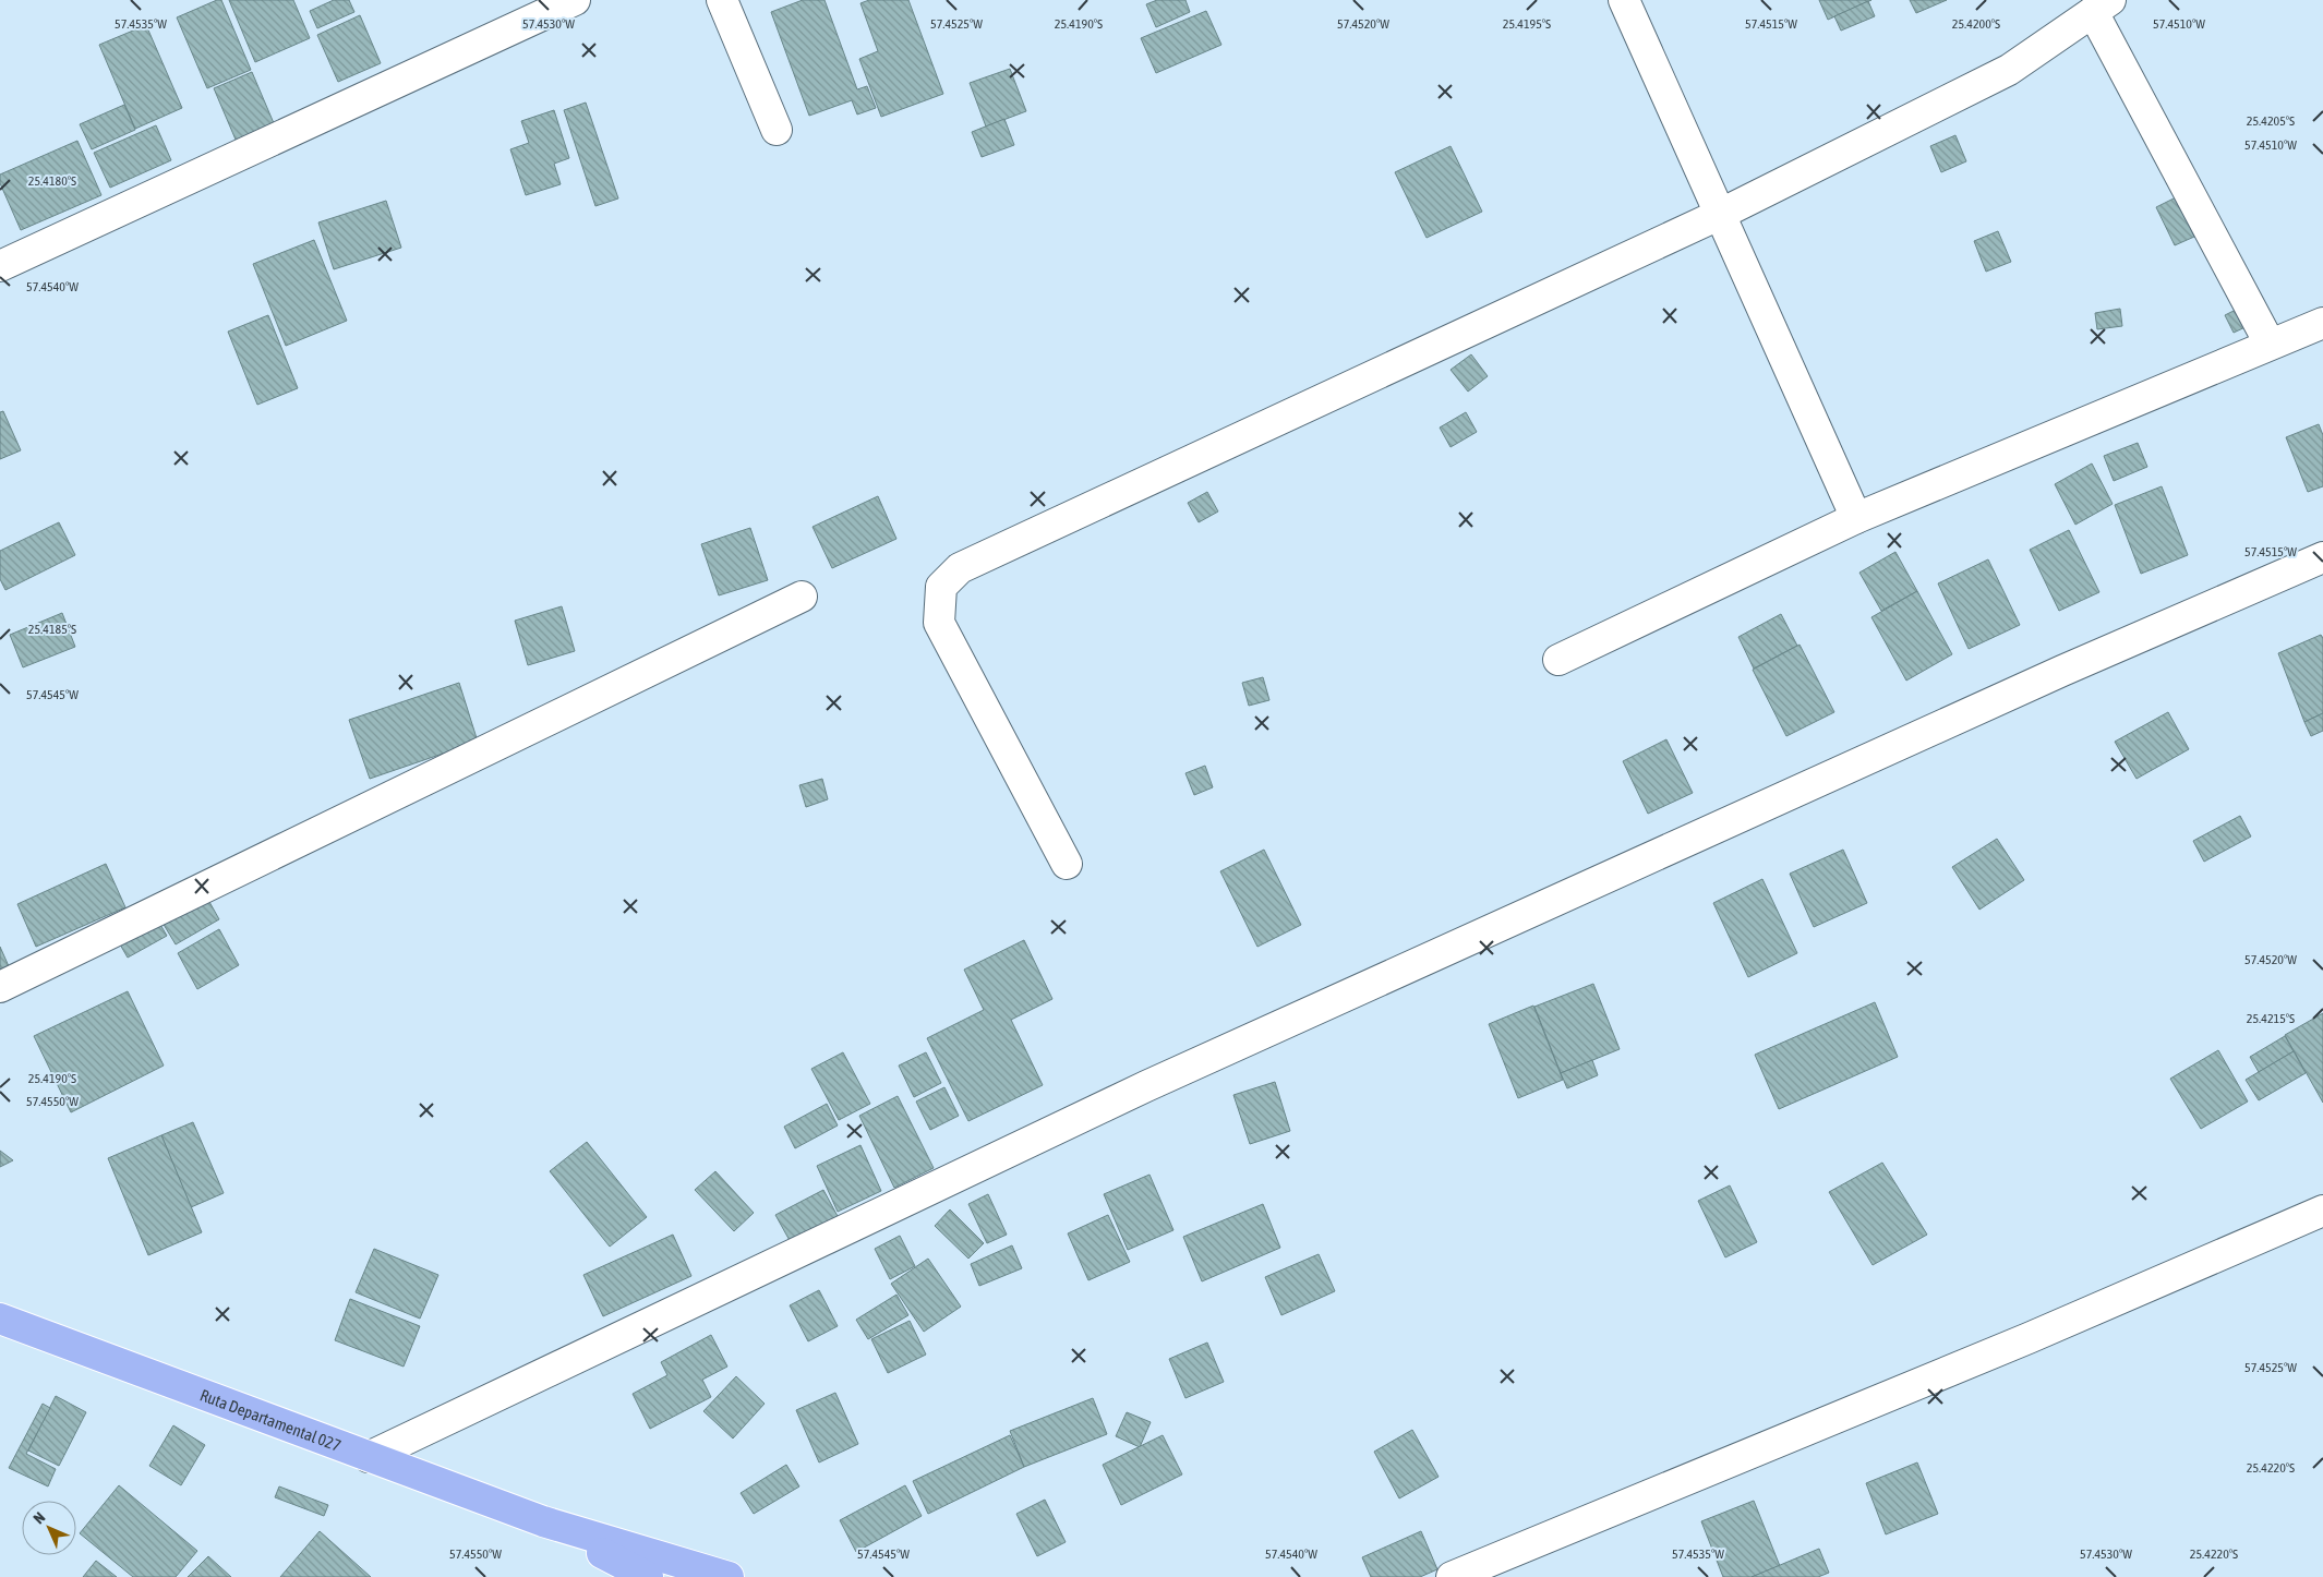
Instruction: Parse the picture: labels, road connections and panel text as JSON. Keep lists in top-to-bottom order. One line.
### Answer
{"streets":{"main road":["Ruta Departamental 027"]},"north":"top left","coordinates":["57.4510°W","57.4535°W","57.4530°W","57.4520°W","57.4515°W","57.4525°W","25.4190°S","25.4195°S","25.4200°S","25.4205°S","25.4180°S","57.4540°W","25.4185°S","57.4545°W","25.4215°S","57.4550°W","25.4220°S"]}
